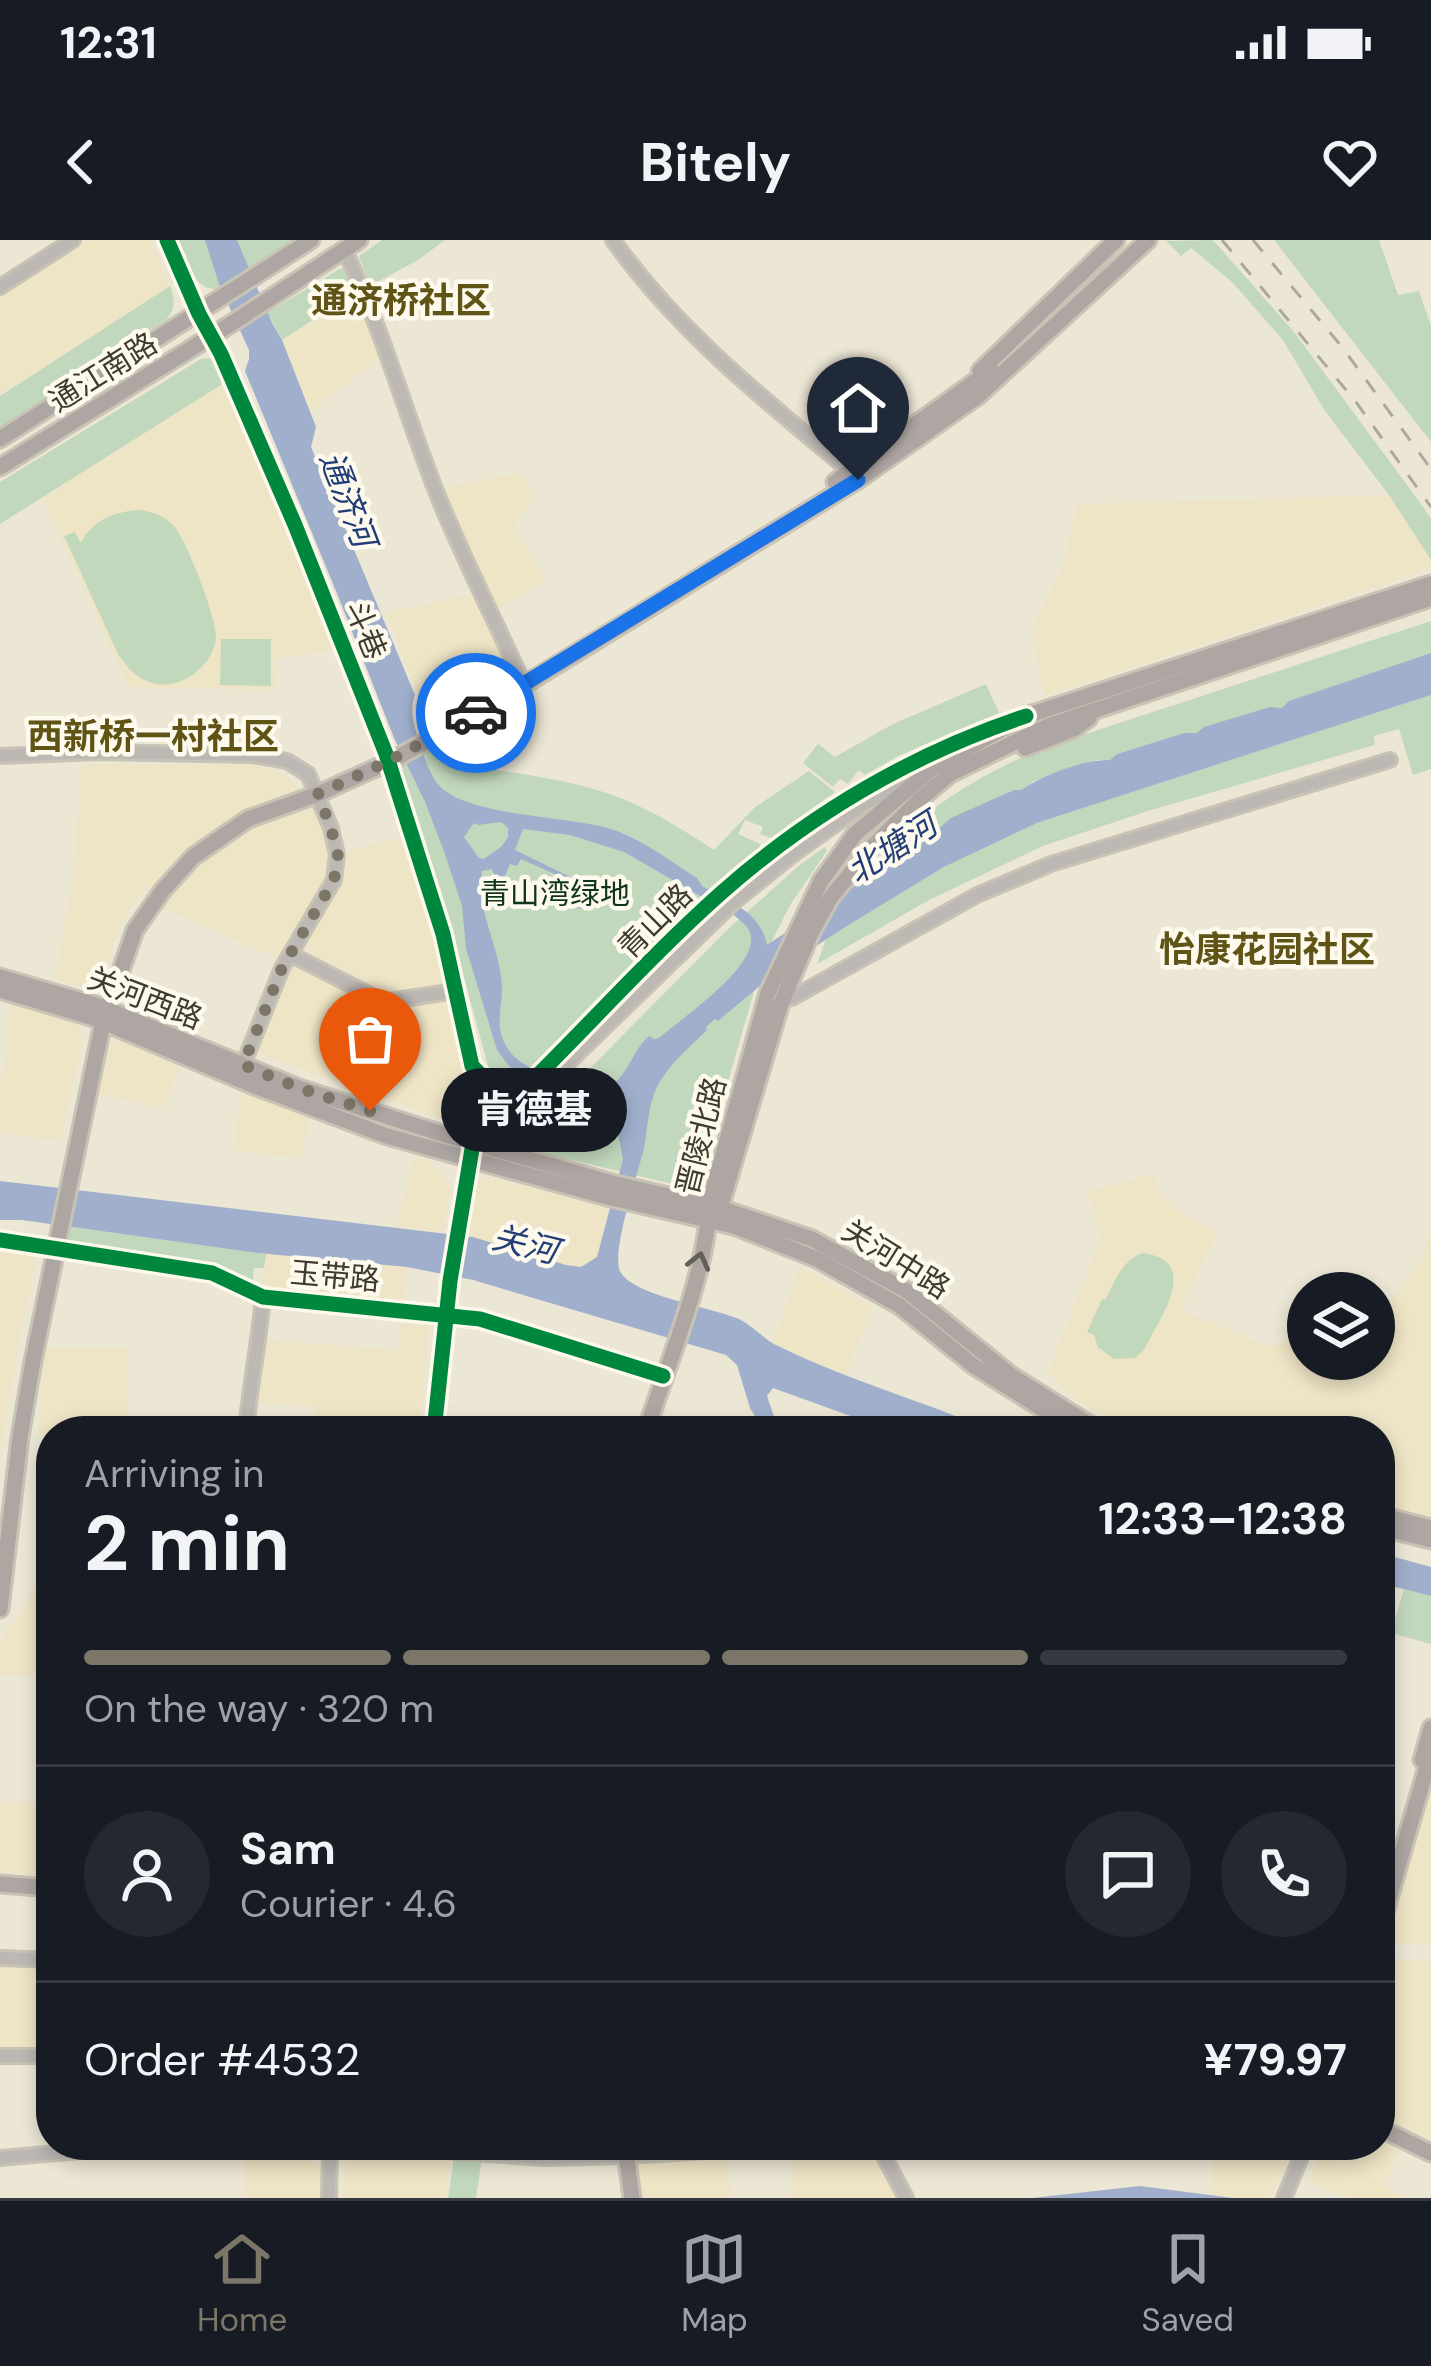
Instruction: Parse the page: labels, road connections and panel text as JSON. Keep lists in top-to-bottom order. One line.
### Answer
{"streets":{"main road":["通江南路","关河西路","晋陵北路","关河中路"],"street":["斗巷","青山路","玉带路"]},"crossings":[["通江南路","斗巷"],["斗巷","青山路"],["青山路","关河西路"],["青山路","晋陵北路"],["关河西路","关河中路"],["晋陵北路","关河中路"]],"districts":["通济桥社区","西新桥一村社区","怡康花园社区"],"water":["通济河","北塘河","关河"],"parks":["青山湾绿地"],"places":["肯德基"],"page":{"status":"12:31","header":"Bitely","bubble":"肯德基","heading":["2 min","Arriving in","12:33–12:38"],"panel":["Sam","Courier · 4.6","Order #4532","¥79.97"],"bar":"On the way · 320 m","tabs":["Home","Map","Saved"]}}
